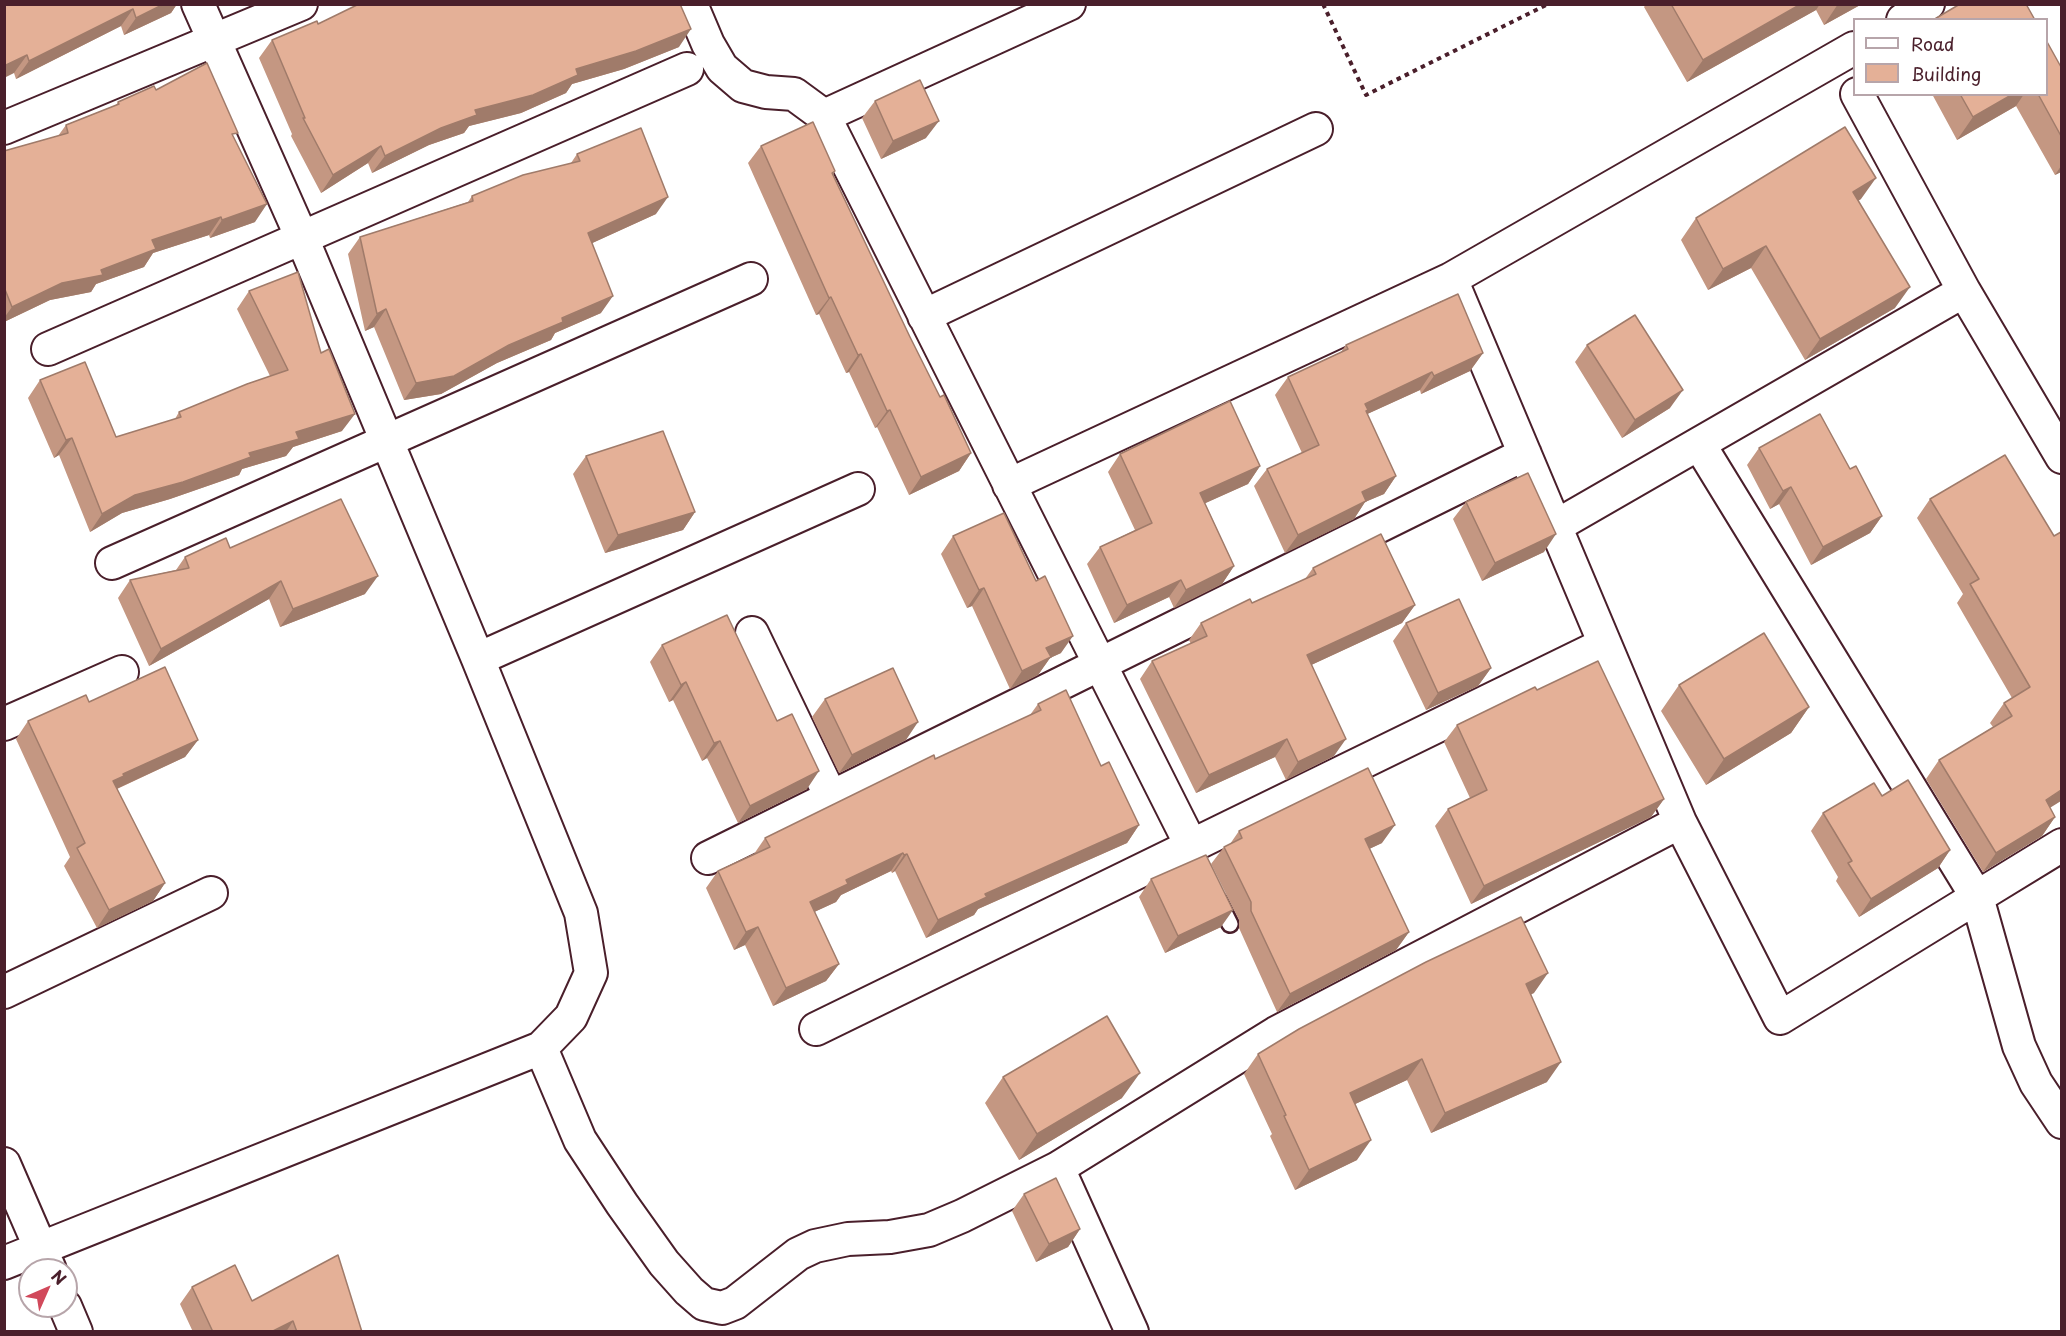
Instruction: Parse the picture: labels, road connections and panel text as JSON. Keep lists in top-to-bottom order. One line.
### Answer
{"legend":["Road","Building"],"north":"top right"}
